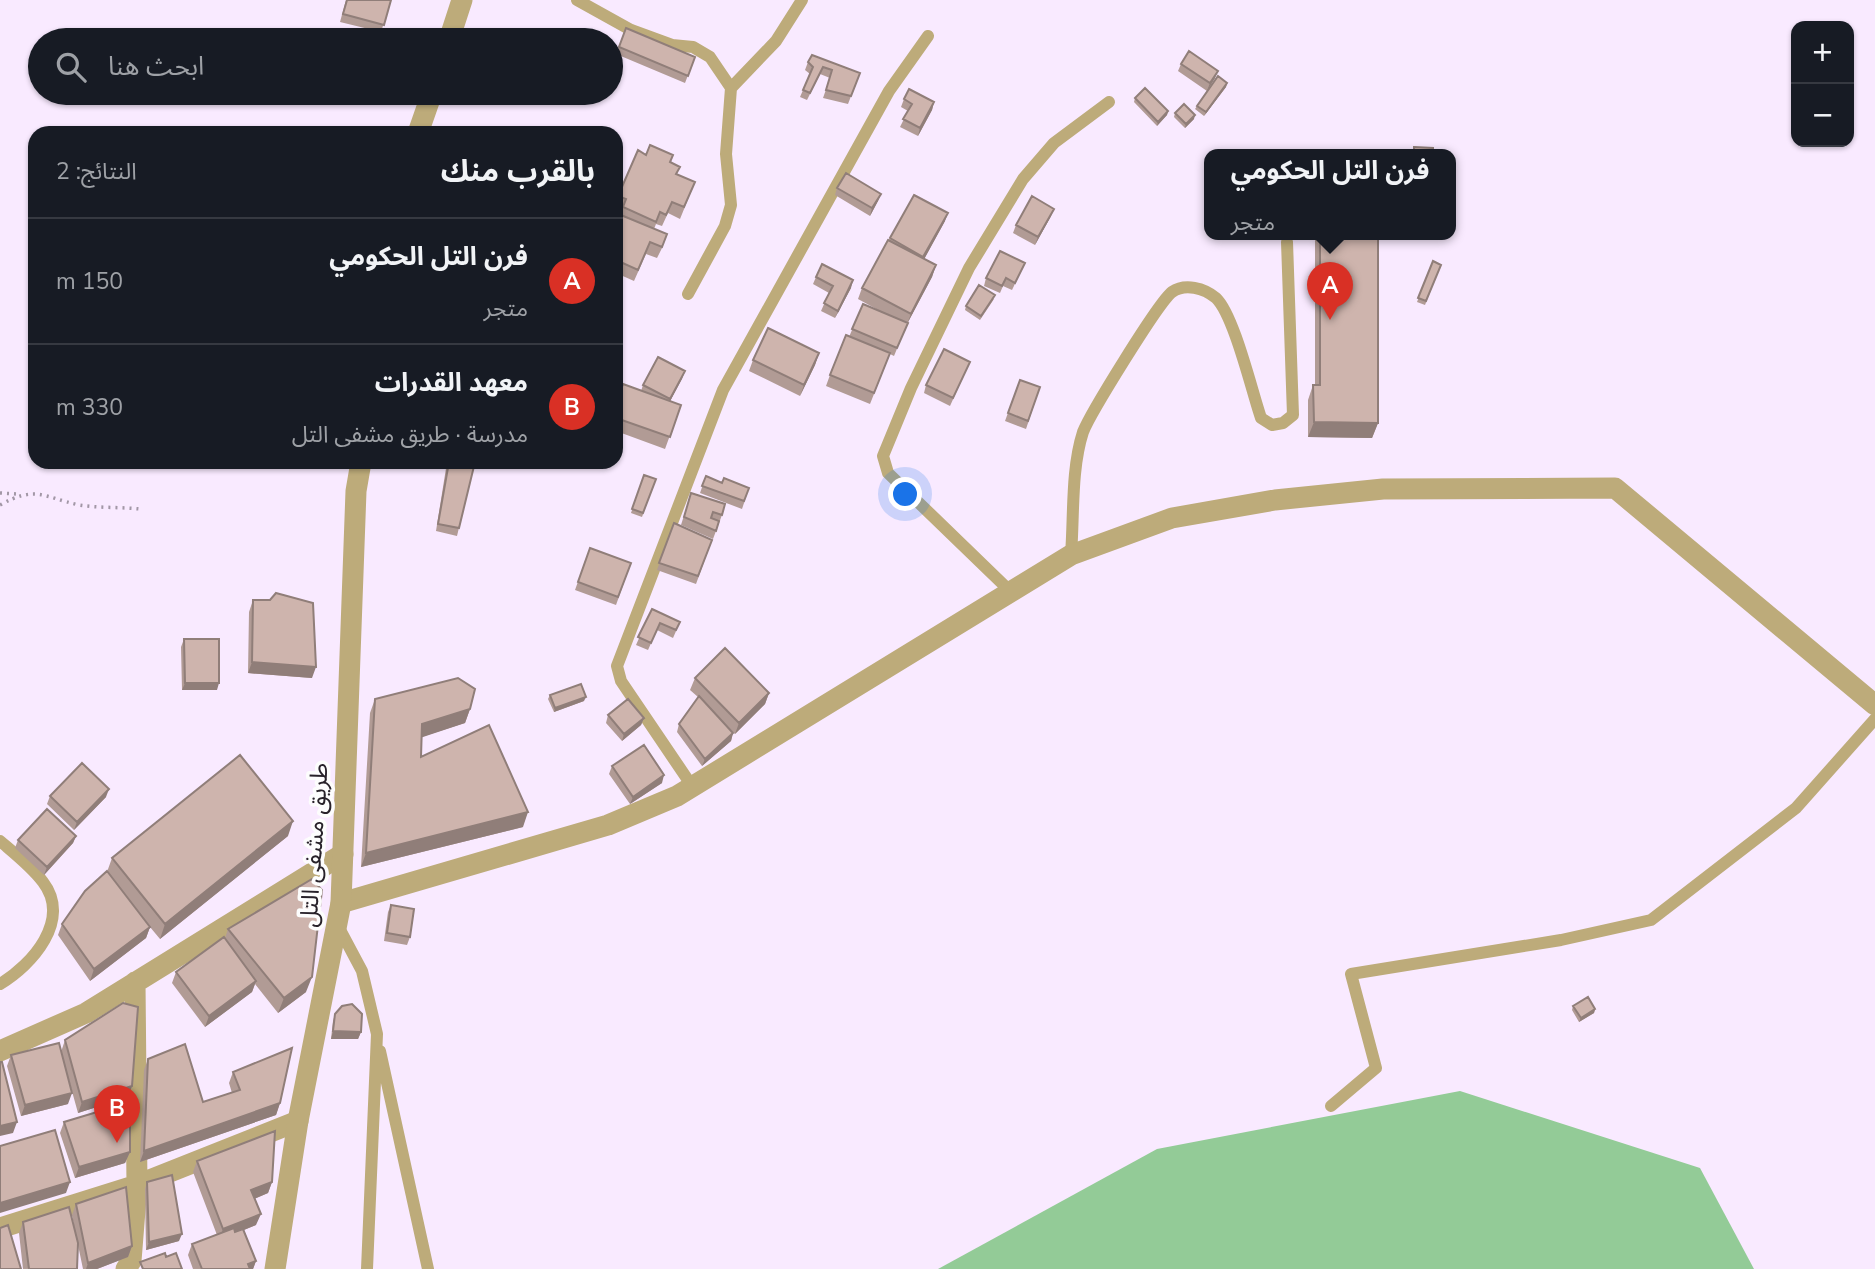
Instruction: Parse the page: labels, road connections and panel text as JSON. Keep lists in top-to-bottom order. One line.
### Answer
{"streets":{"street":["طريق مشفى التل"]},"page":{"map_buttons":["+","−"],"search":"ابحث هنا","heading":["بالقرب منك","النتائج: 2"],"popup":["فرن التل الحكومي","متجر"],"list":[{"mark":"A","name":"فرن التل الحكومي","note":"متجر","value":"150 m"},{"mark":"B","name":"معهد القدرات","note":"مدرسة · طريق مشفى التل","value":"330 m"}],"pins":["A","B"]}}
